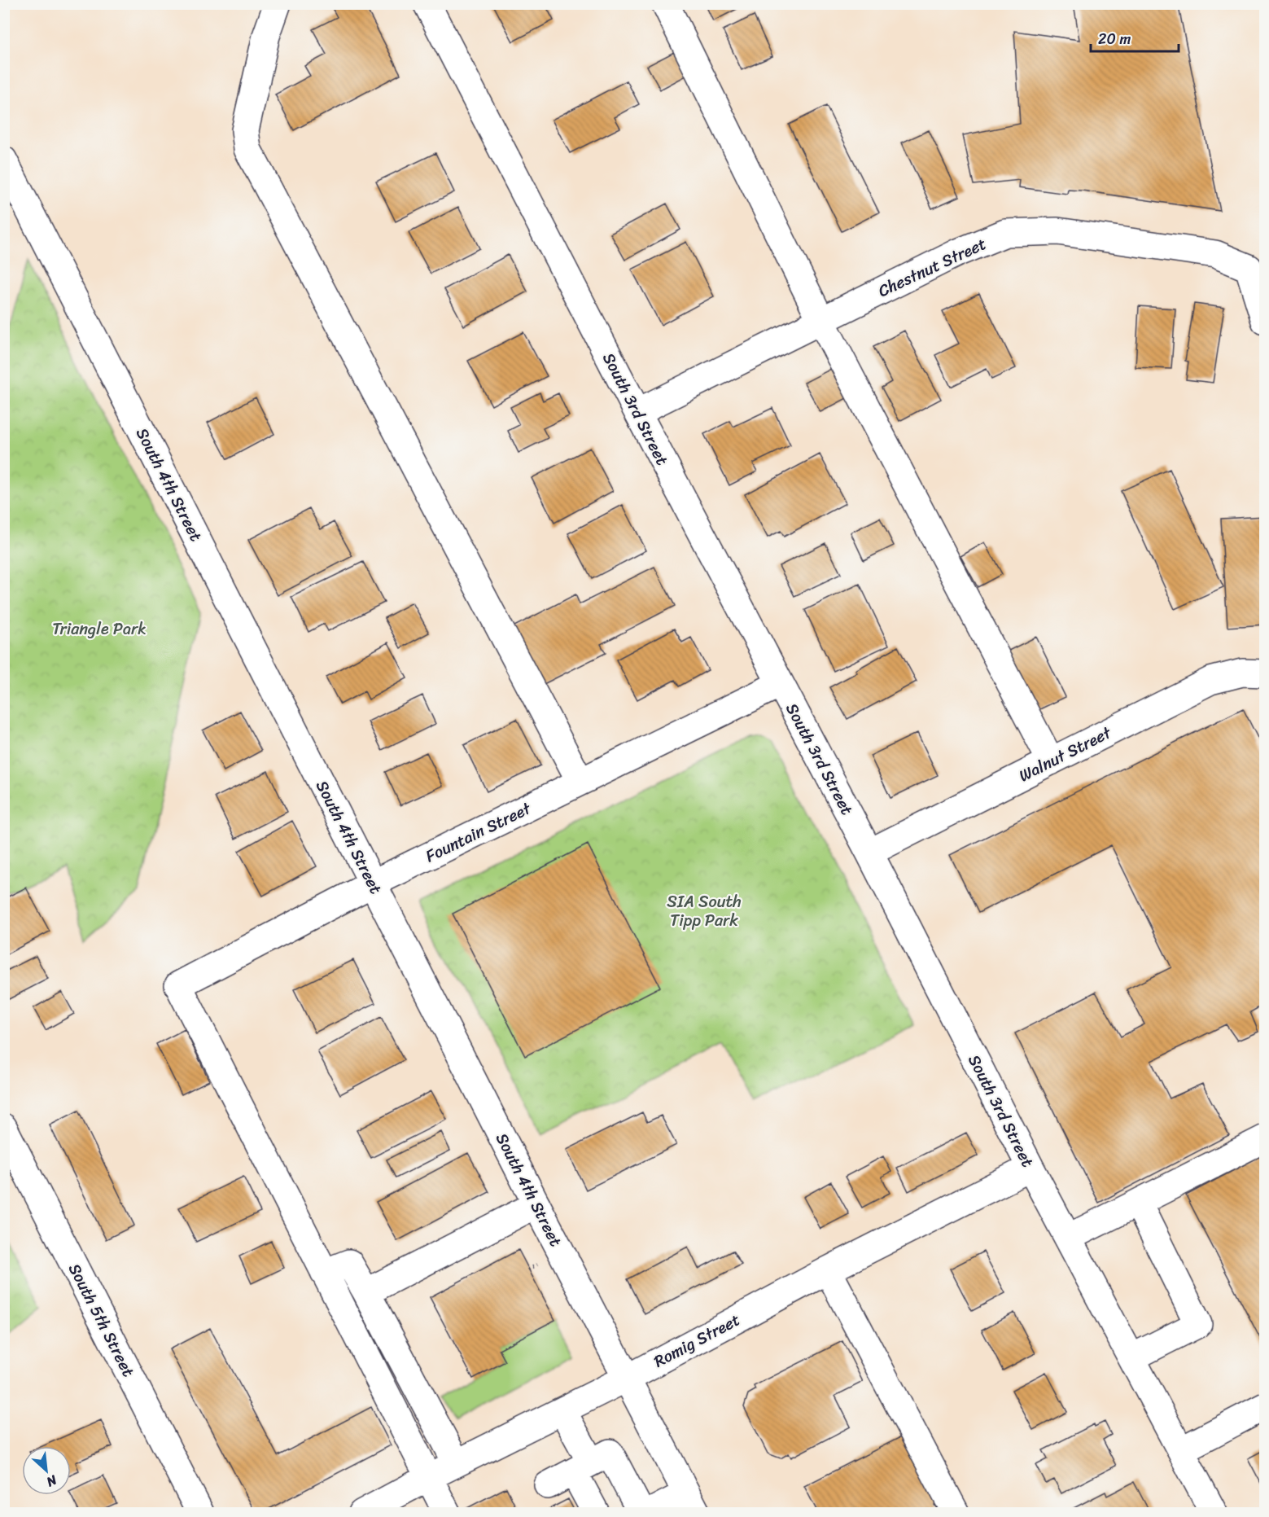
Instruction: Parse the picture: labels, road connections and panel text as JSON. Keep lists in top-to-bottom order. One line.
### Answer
{"streets":{"street":["Chestnut Street","South 3rd Street","South 4th Street","Walnut Street","Fountain Street","South 5th Street","Romig Street"]},"crossings":[["Chestnut Street","South 3rd Street"],["South 3rd Street","Walnut Street"],["South 3rd Street","Fountain Street"],["South 3rd Street","Romig Street"],["South 4th Street","Fountain Street"],["South 4th Street","Romig Street"]],"parks":["Triangle Park","SIA South Tipp Park"],"scale_bar":"20 m","north":"bottom right"}
